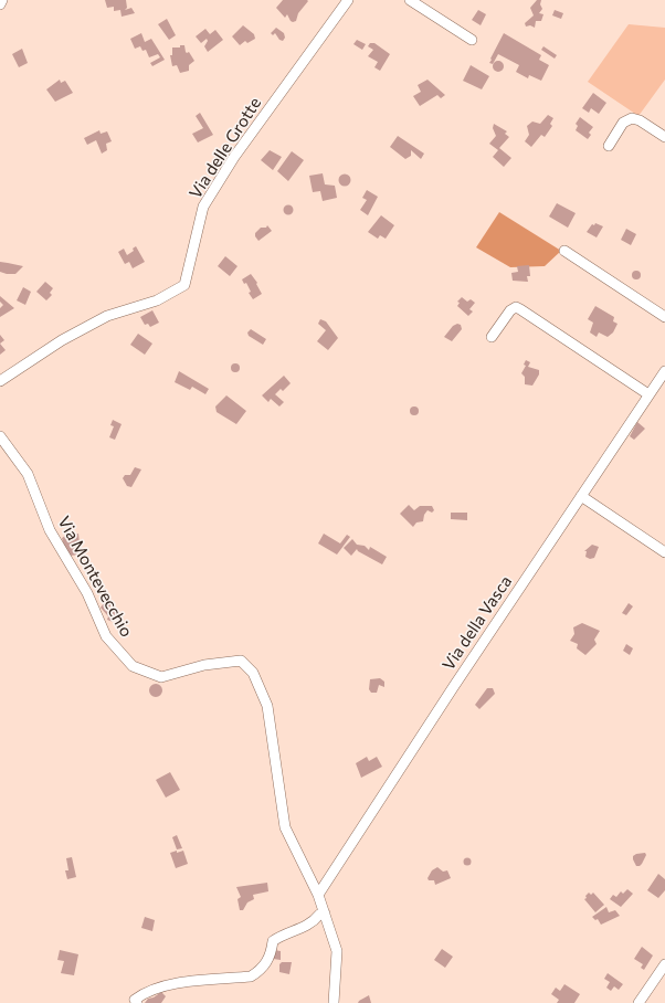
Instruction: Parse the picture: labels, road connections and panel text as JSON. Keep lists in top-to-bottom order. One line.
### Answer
{"streets":{"street":["Via delle Grotte","Via Montevecchio","Via della Vasca"]},"crossings":[["Via Montevecchio","Via della Vasca"]]}
